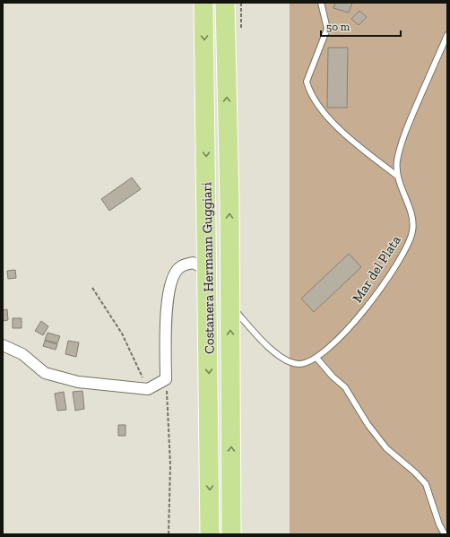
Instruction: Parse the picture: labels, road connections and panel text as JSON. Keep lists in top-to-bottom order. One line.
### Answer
{"streets":{"highway":["Costanera Hermann Guggiari"],"lane":["Mar del Plata"]},"crossings":[["Costanera Hermann Guggiari","Mar del Plata"]],"scale_bar":"50 m"}
